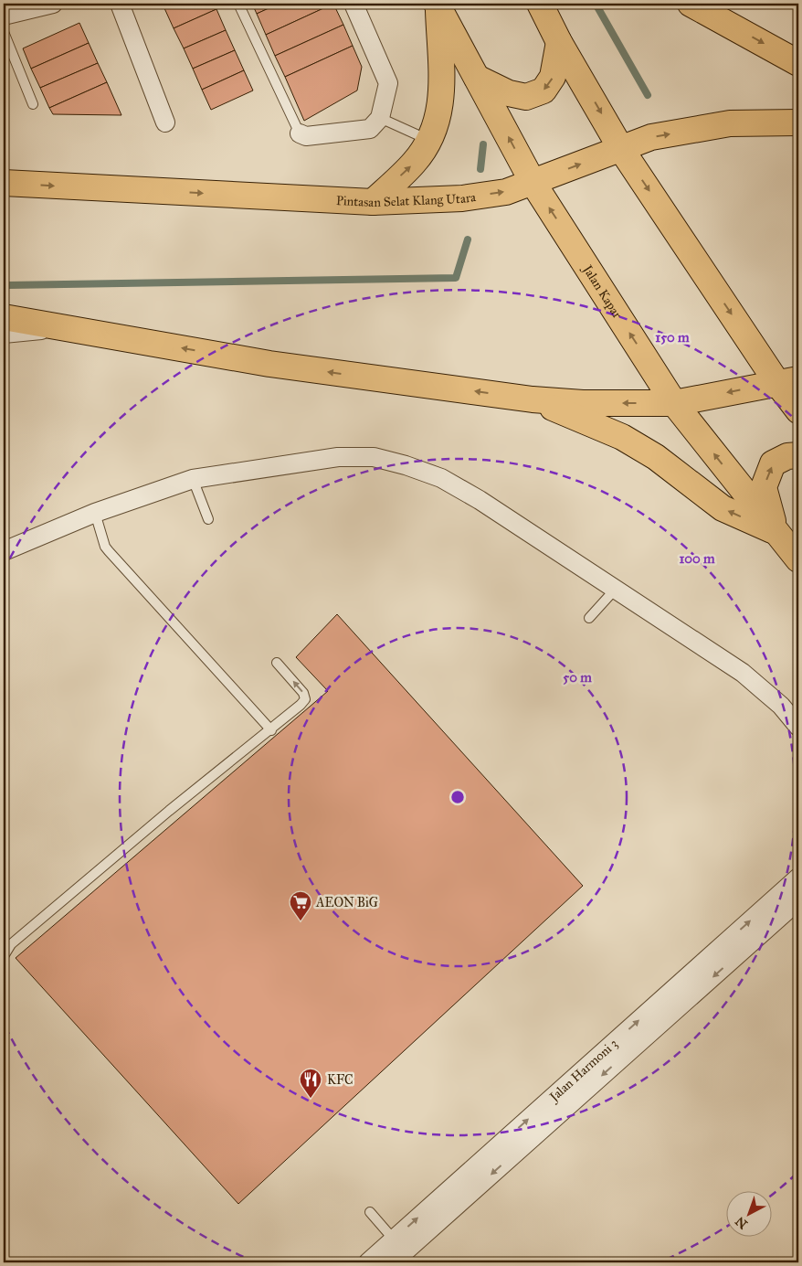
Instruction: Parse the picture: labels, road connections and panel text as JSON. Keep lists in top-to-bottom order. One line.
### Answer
{"streets":{"highway":["Pintasan Selat Klang Utara","Jalan Kapar"],"street":["Jalan Harmoni 3"]},"crossings":[["Pintasan Selat Klang Utara","Jalan Kapar"]],"places":{"supermarket":["AEON BiG"],"restaurant":["KFC"]},"north":"bottom left","rings":["150 m","100 m","50 m"]}
